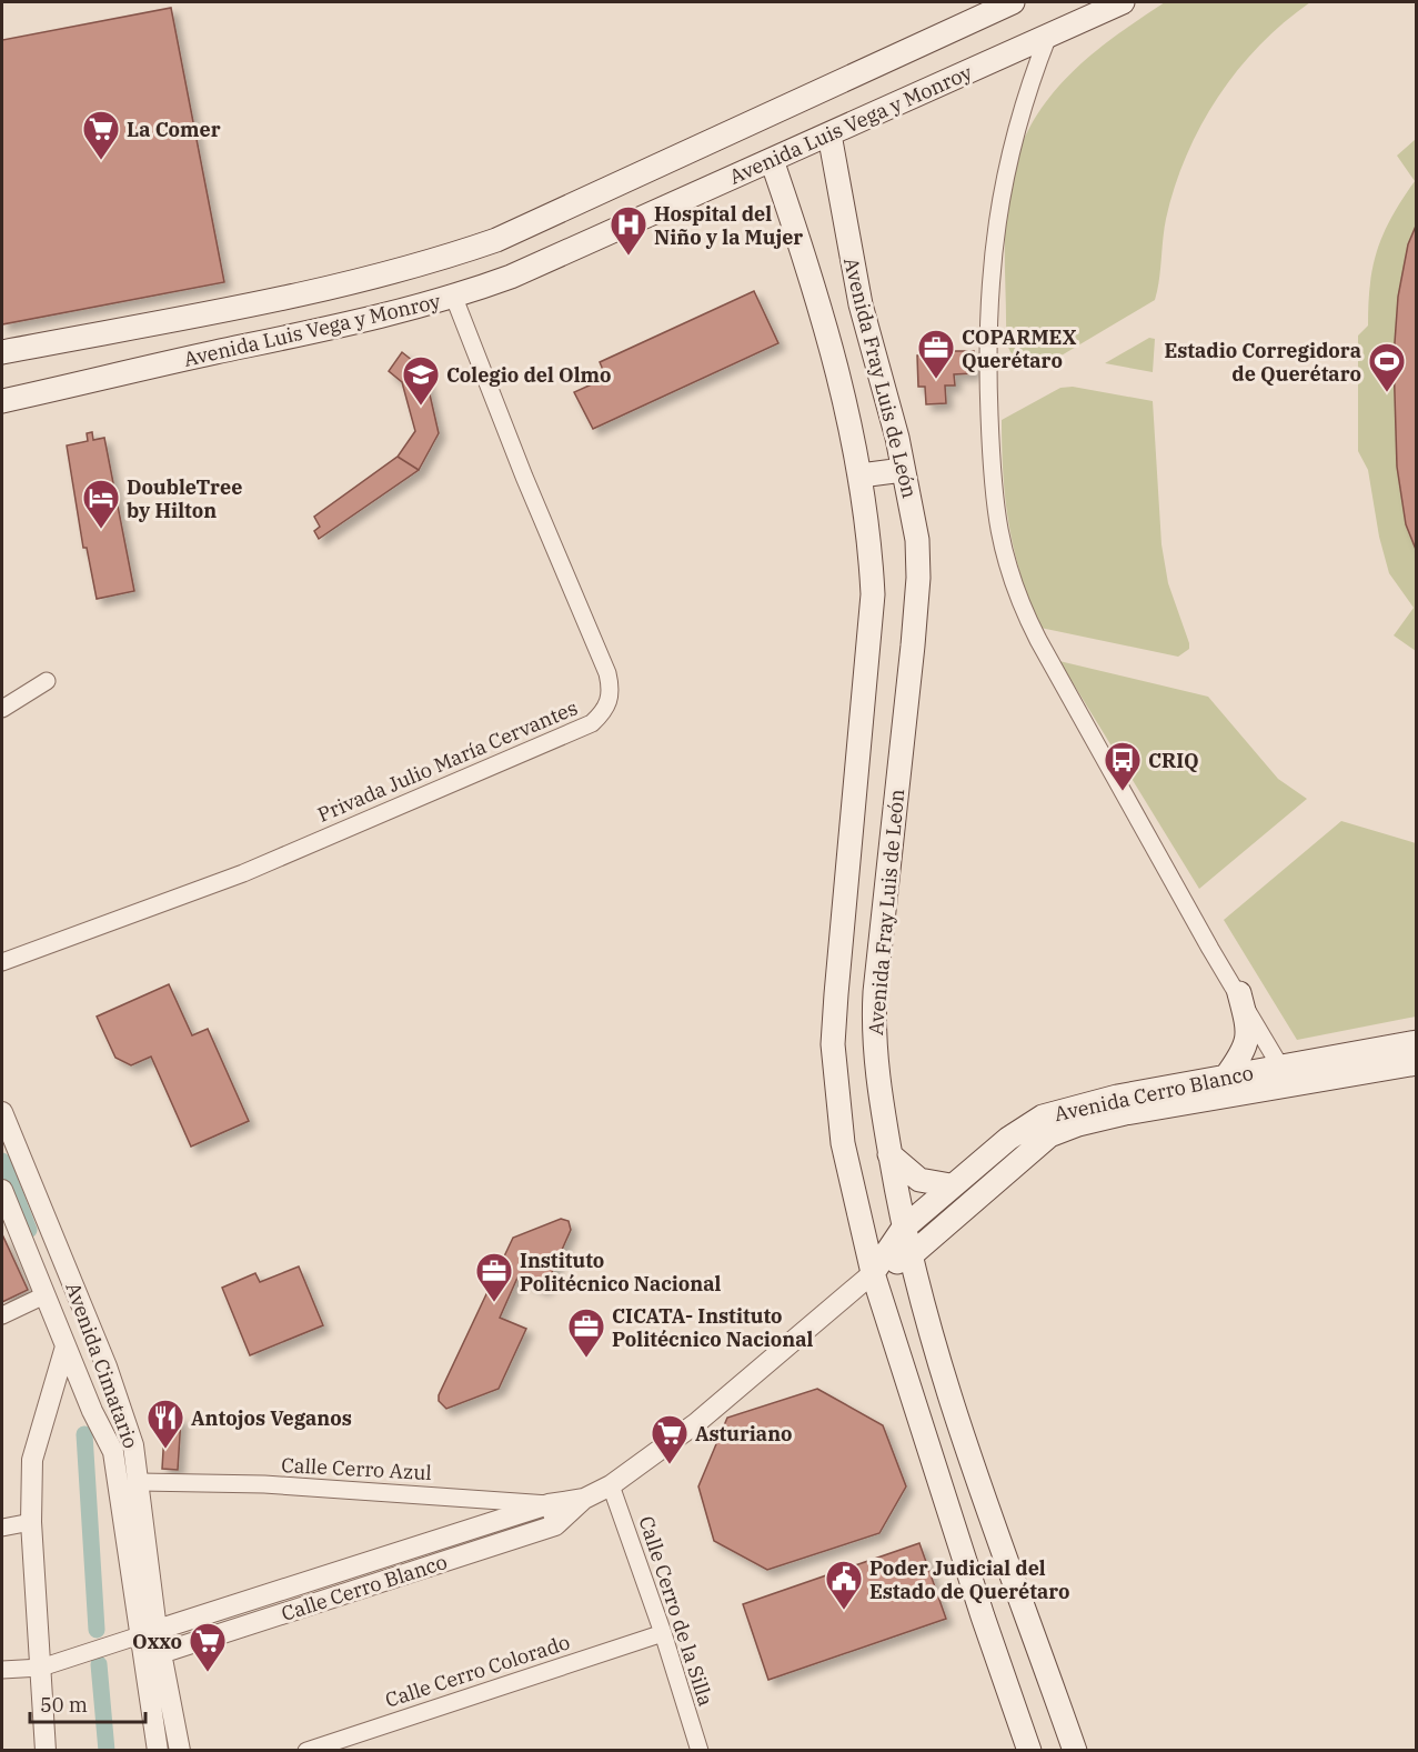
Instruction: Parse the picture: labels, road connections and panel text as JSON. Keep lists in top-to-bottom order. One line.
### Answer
{"streets":{"main road":["Avenida Luis Vega y Monroy","Avenida Fray Luis de León","Avenida Cerro Blanco"],"street":["Privada Julio María Cervantes","Avenida Cimatario","Calle Cerro Azul","Calle Cerro Blanco","Calle Cerro de la Silla","Calle Cerro Colorado"]},"crossings":[["Avenida Luis Vega y Monroy","Avenida Fray Luis de León"],["Avenida Luis Vega y Monroy","Privada Julio María Cervantes"],["Avenida Fray Luis de León","Avenida Cerro Blanco"],["Avenida Fray Luis de León","Calle Cerro Blanco"],["Avenida Cerro Blanco","Calle Cerro Blanco"],["Avenida Cimatario","Calle Cerro Azul"],["Avenida Cimatario","Calle Cerro Blanco"],["Calle Cerro Azul","Calle Cerro Blanco"],["Calle Cerro Blanco","Calle Cerro de la Silla"],["Calle Cerro de la Silla","Calle Cerro Colorado"]],"places":{"supermarket":["La Comer","Asturiano","Oxxo"],"hospital":["Hospital del Niño y la Mujer"],"office":["COPARMEX Querétaro","Instituto Politécnico Nacional","CICATA- Instituto Politécnico Nacional"],"sports":["Estadio Corregidora de Querétaro"],"school or university":["Colegio del Olmo"],"hotel":["DoubleTree by Hilton"],"bus stop":["CRIQ"],"restaurant":["Antojos Veganos"],"public building":["Poder Judicial del Estado de Querétaro"]},"scale_bar":"50 m"}
